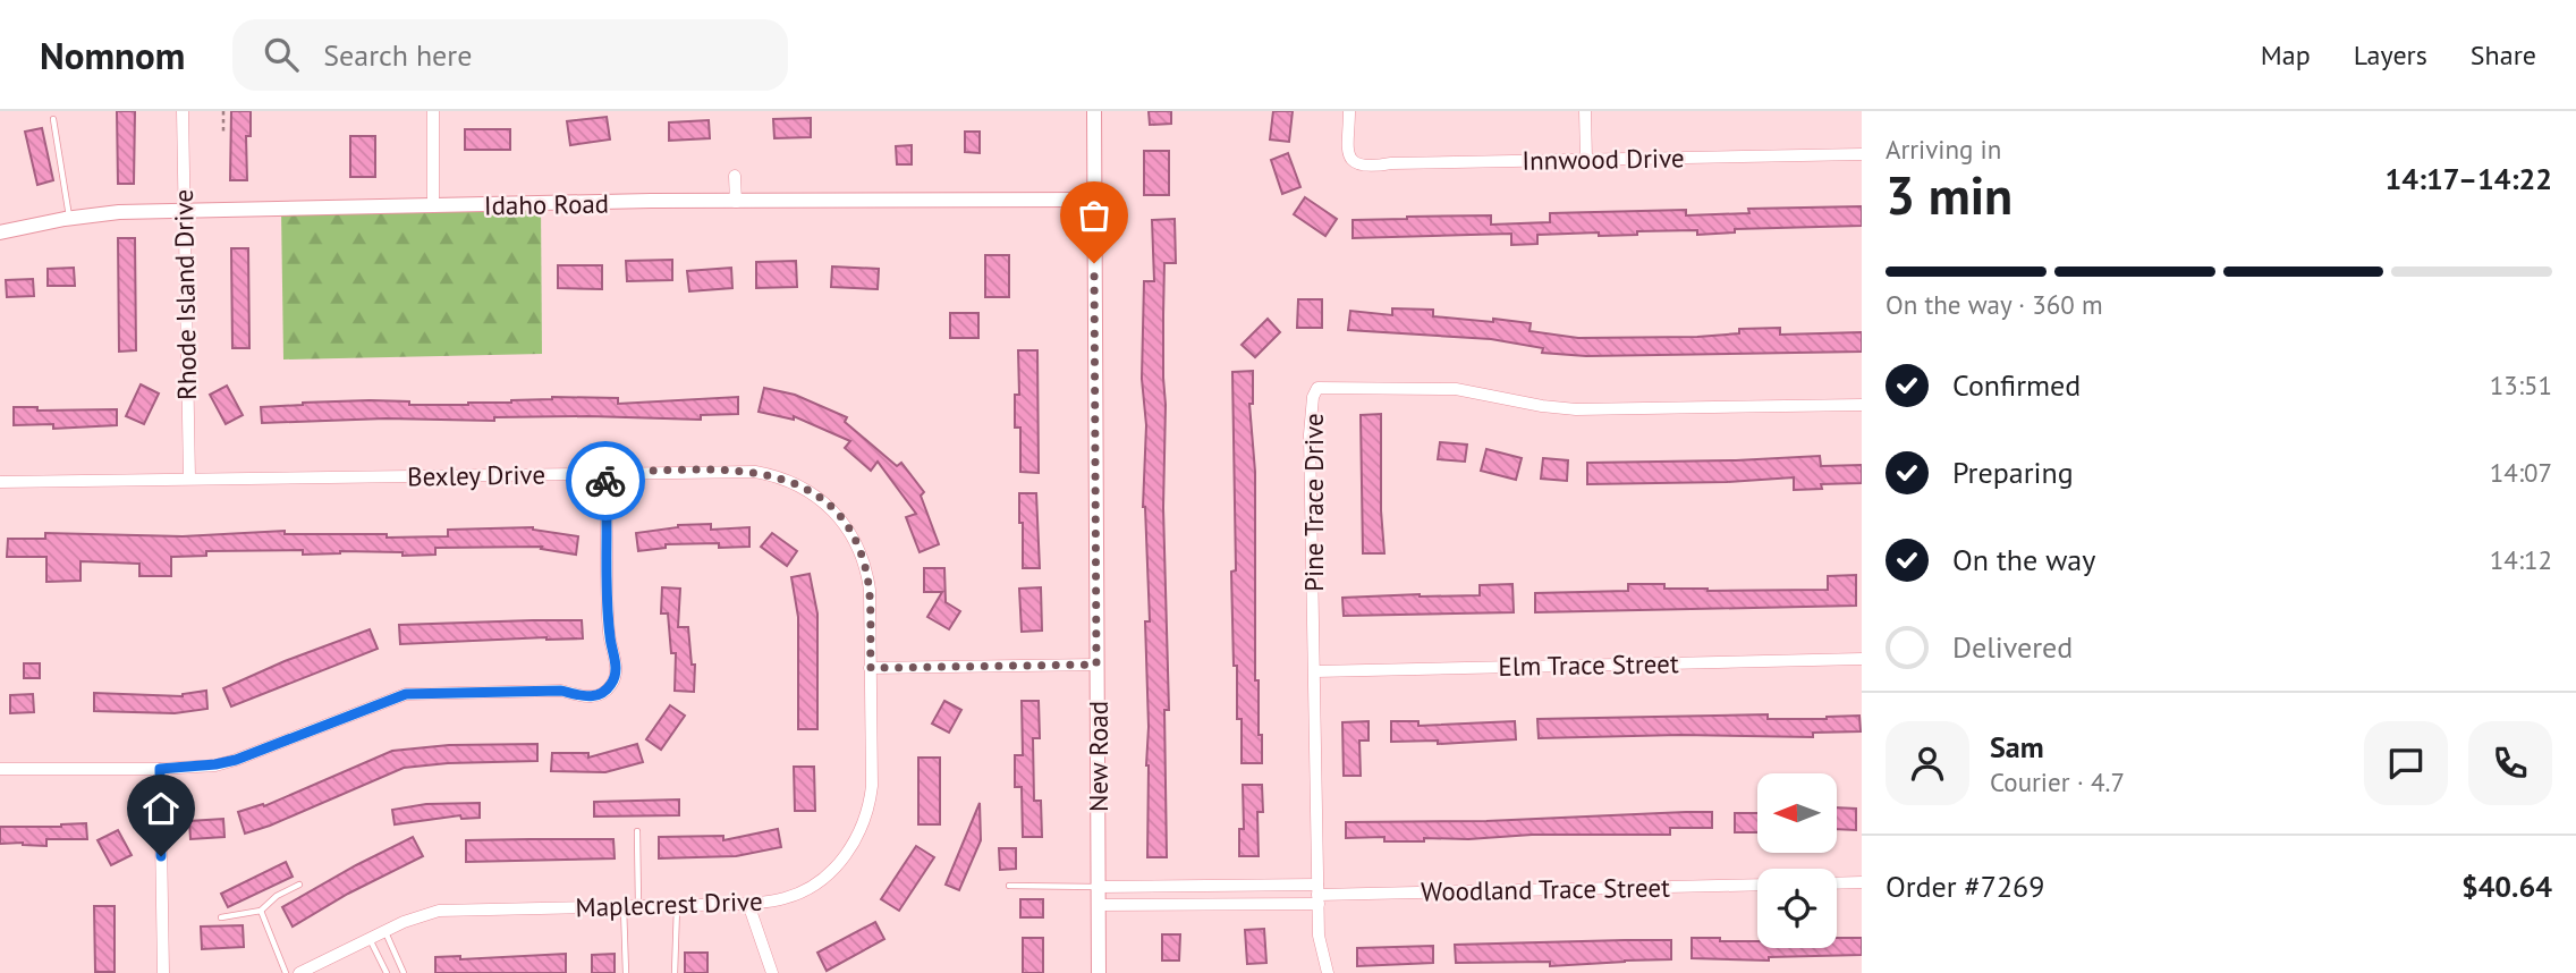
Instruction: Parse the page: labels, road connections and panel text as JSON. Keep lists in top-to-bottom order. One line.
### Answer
{"streets":{"street":["Innwood Drive","Idaho Road","Rhode Island Drive","Bexley Drive","Pine Trace Drive","Elm Trace Street","New Road","Woodland Trace Street","Maplecrest Drive"]},"crossings":[["Idaho Road","Rhode Island Drive"],["Idaho Road","New Road"],["Rhode Island Drive","Bexley Drive"],["Bexley Drive","Maplecrest Drive"],["Pine Trace Drive","Elm Trace Street"],["Pine Trace Drive","Woodland Trace Street"],["New Road","Woodland Trace Street"]],"north":"left","page":{"header":"Nomnom","search":"Search here","nav":["Map","Layers","Share"],"heading":["3 min","Arriving in","14:17–14:22"],"panel":["Sam","Courier · 4.7","Order #7269","$40.64"],"bar":"On the way · 360 m","list":[["Confirmed","13:51"],["Preparing","14:07"],["On the way","14:12"],"Delivered"]}}
